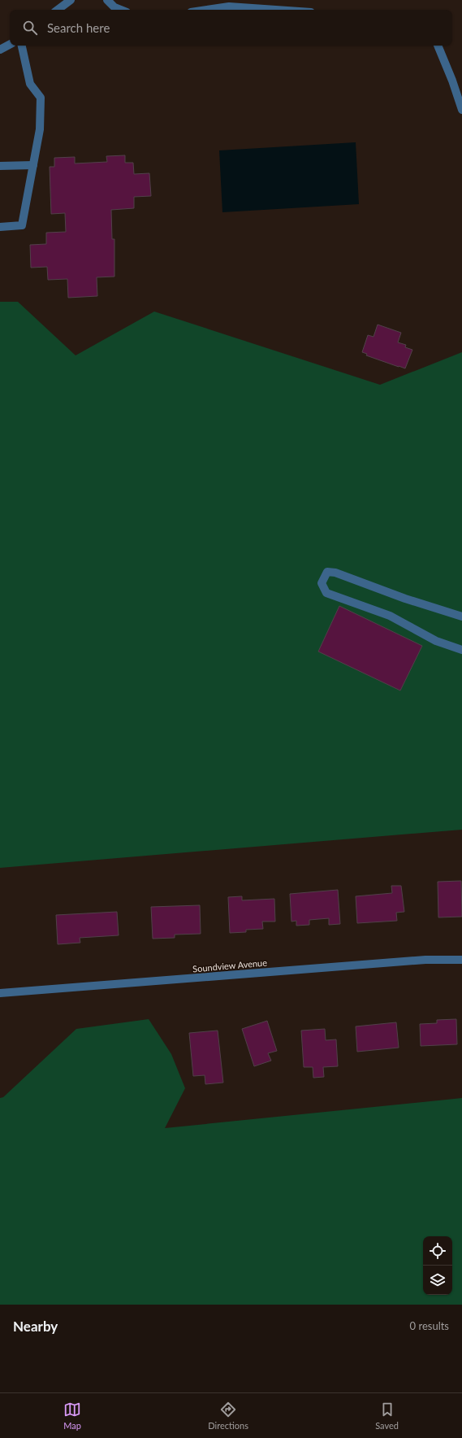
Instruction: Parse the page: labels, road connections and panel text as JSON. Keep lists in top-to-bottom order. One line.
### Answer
{"streets":{"street":["Soundview Avenue"]},"page":{"search":"Search here","heading":["Nearby","0 results"],"nav":["Map","Directions","Saved"]}}
